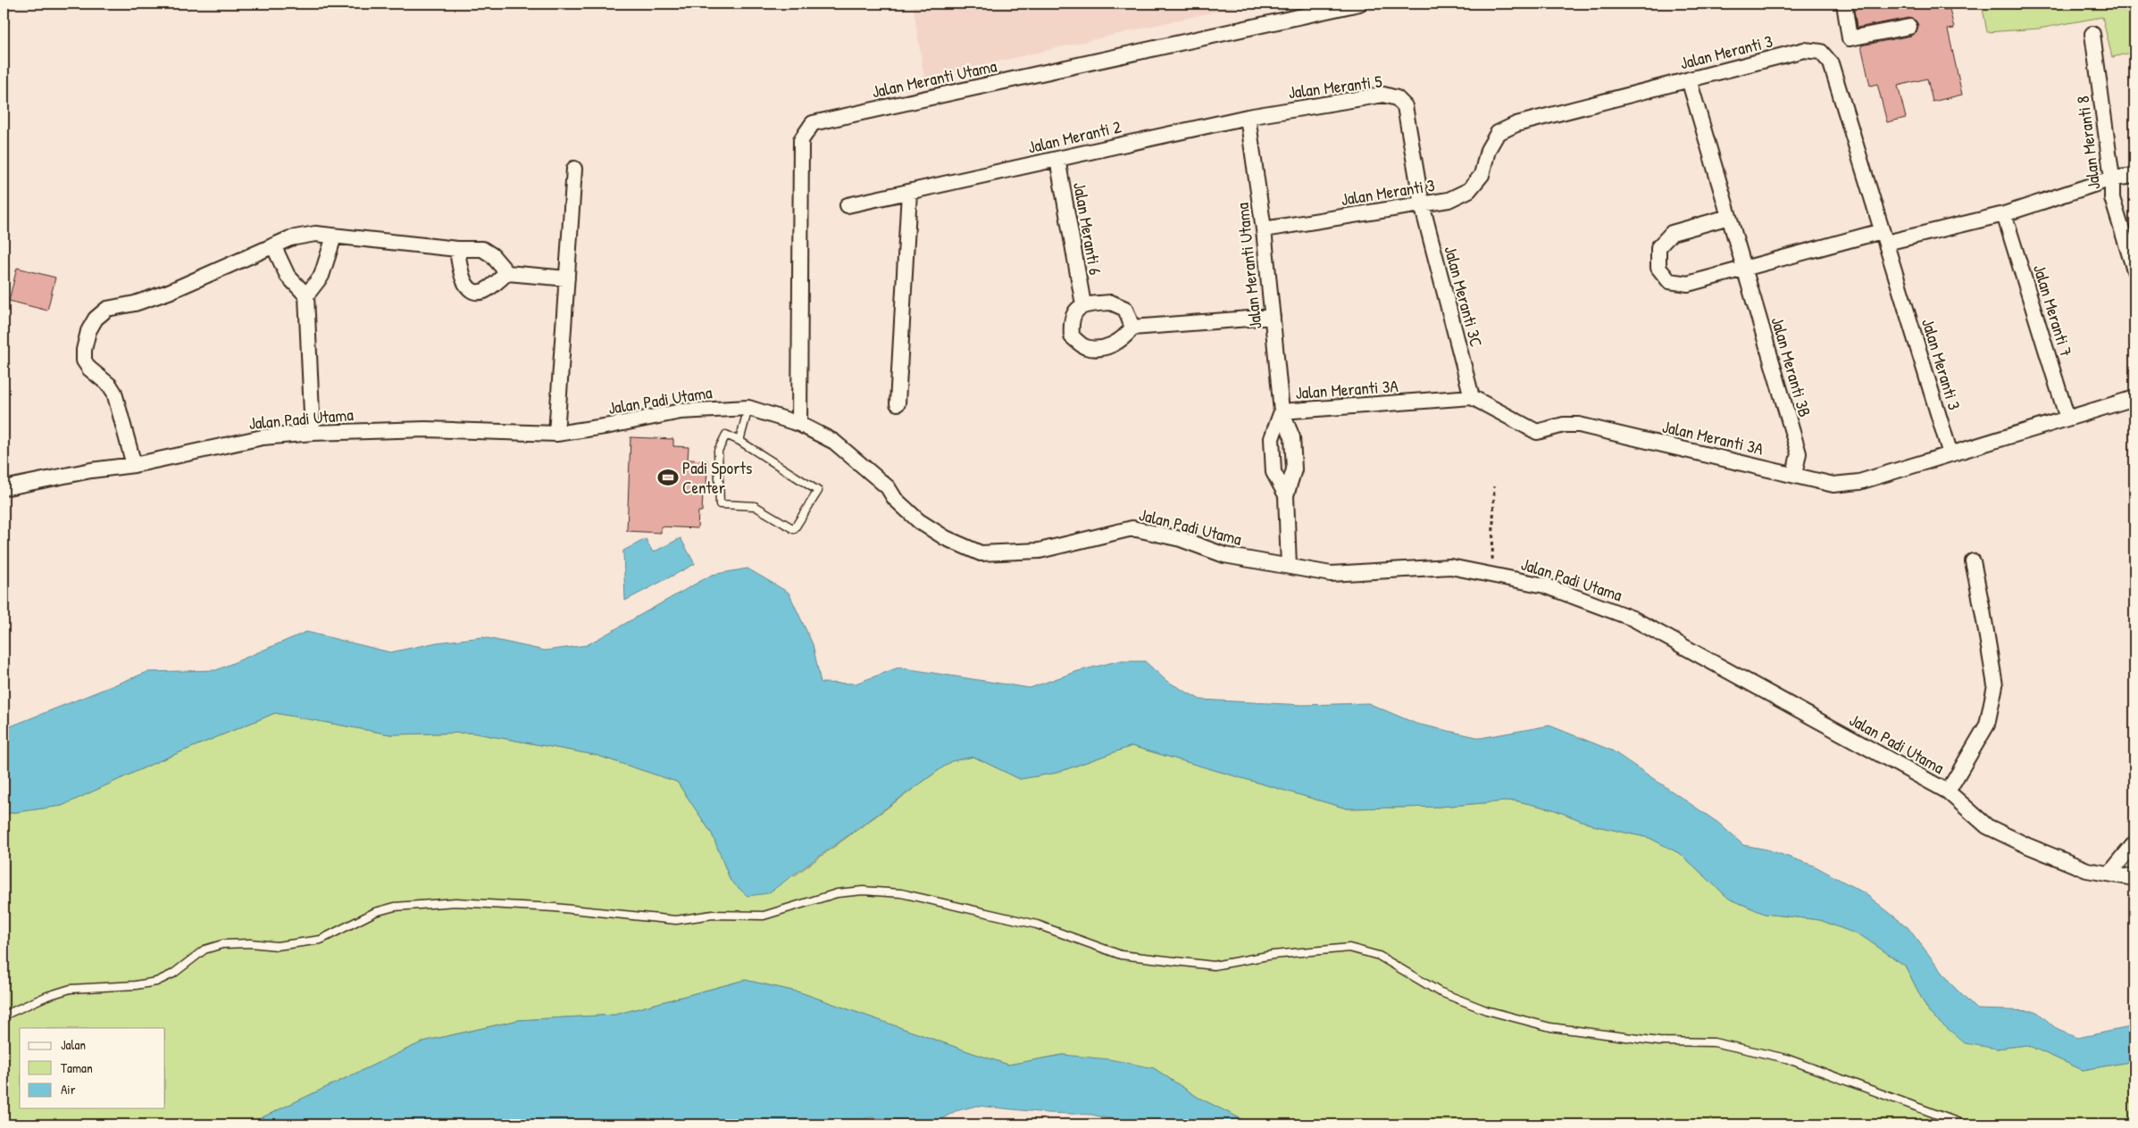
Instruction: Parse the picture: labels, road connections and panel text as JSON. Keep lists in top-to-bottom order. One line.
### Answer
{"streets":{"street":["Jalan Meranti 3","Jalan Meranti Utama","Jalan Meranti 5","Jalan Meranti 2","Jalan Meranti 8","Jalan Meranti 6","Jalan Meranti 3C","Jalan Meranti 7","Jalan Meranti 3B","Jalan Meranti 3A","Jalan Padi Utama"]},"crossings":[["Jalan Meranti 3","Jalan Meranti Utama"],["Jalan Meranti 3","Jalan Meranti 5"],["Jalan Meranti 3","Jalan Meranti 3C"],["Jalan Meranti 3","Jalan Meranti 3B"],["Jalan Meranti 3","Jalan Meranti 3A"],["Jalan Meranti Utama","Jalan Meranti 5"],["Jalan Meranti Utama","Jalan Meranti 2"],["Jalan Meranti Utama","Jalan Meranti 3A"],["Jalan Meranti Utama","Jalan Padi Utama"],["Jalan Meranti 5","Jalan Meranti 2"],["Jalan Meranti 5","Jalan Meranti 3C"],["Jalan Meranti 2","Jalan Meranti 6"],["Jalan Meranti 3C","Jalan Meranti 3A"],["Jalan Meranti 7","Jalan Meranti 3A"],["Jalan Meranti 3B","Jalan Meranti 3A"]],"places":{"sports":["Padi Sports Center"]},"legend":["Jalan","Taman","Air"]}
